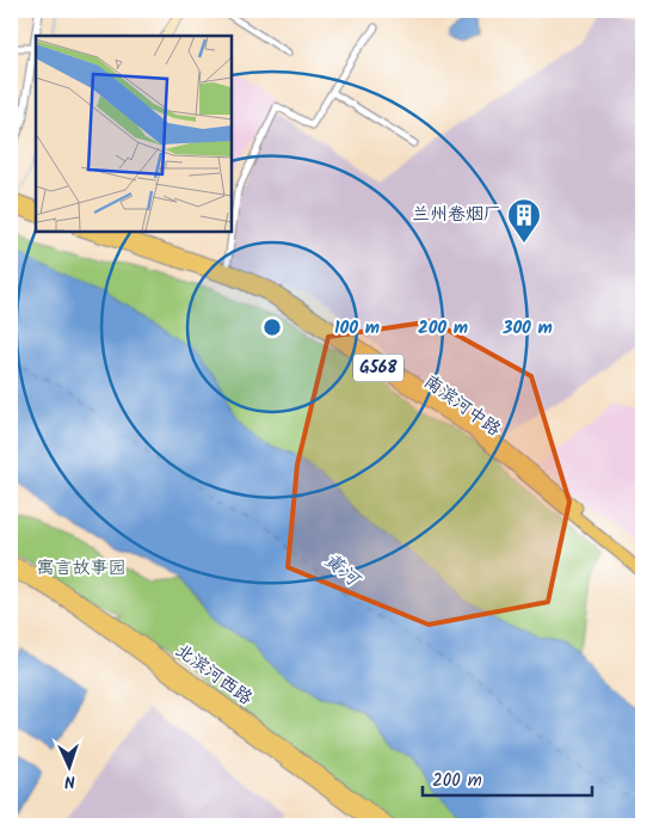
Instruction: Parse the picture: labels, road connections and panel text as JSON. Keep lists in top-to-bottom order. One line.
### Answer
{"streets":{"main road":["G568","南滨河中路","北滨河西路"]},"water":["黄河"],"parks":["寓言故事园"],"places":{"building":["兰州卷烟厂"]},"scale_bar":"200 m","north":"bottom","rings":["100 m","200 m","300 m"]}
